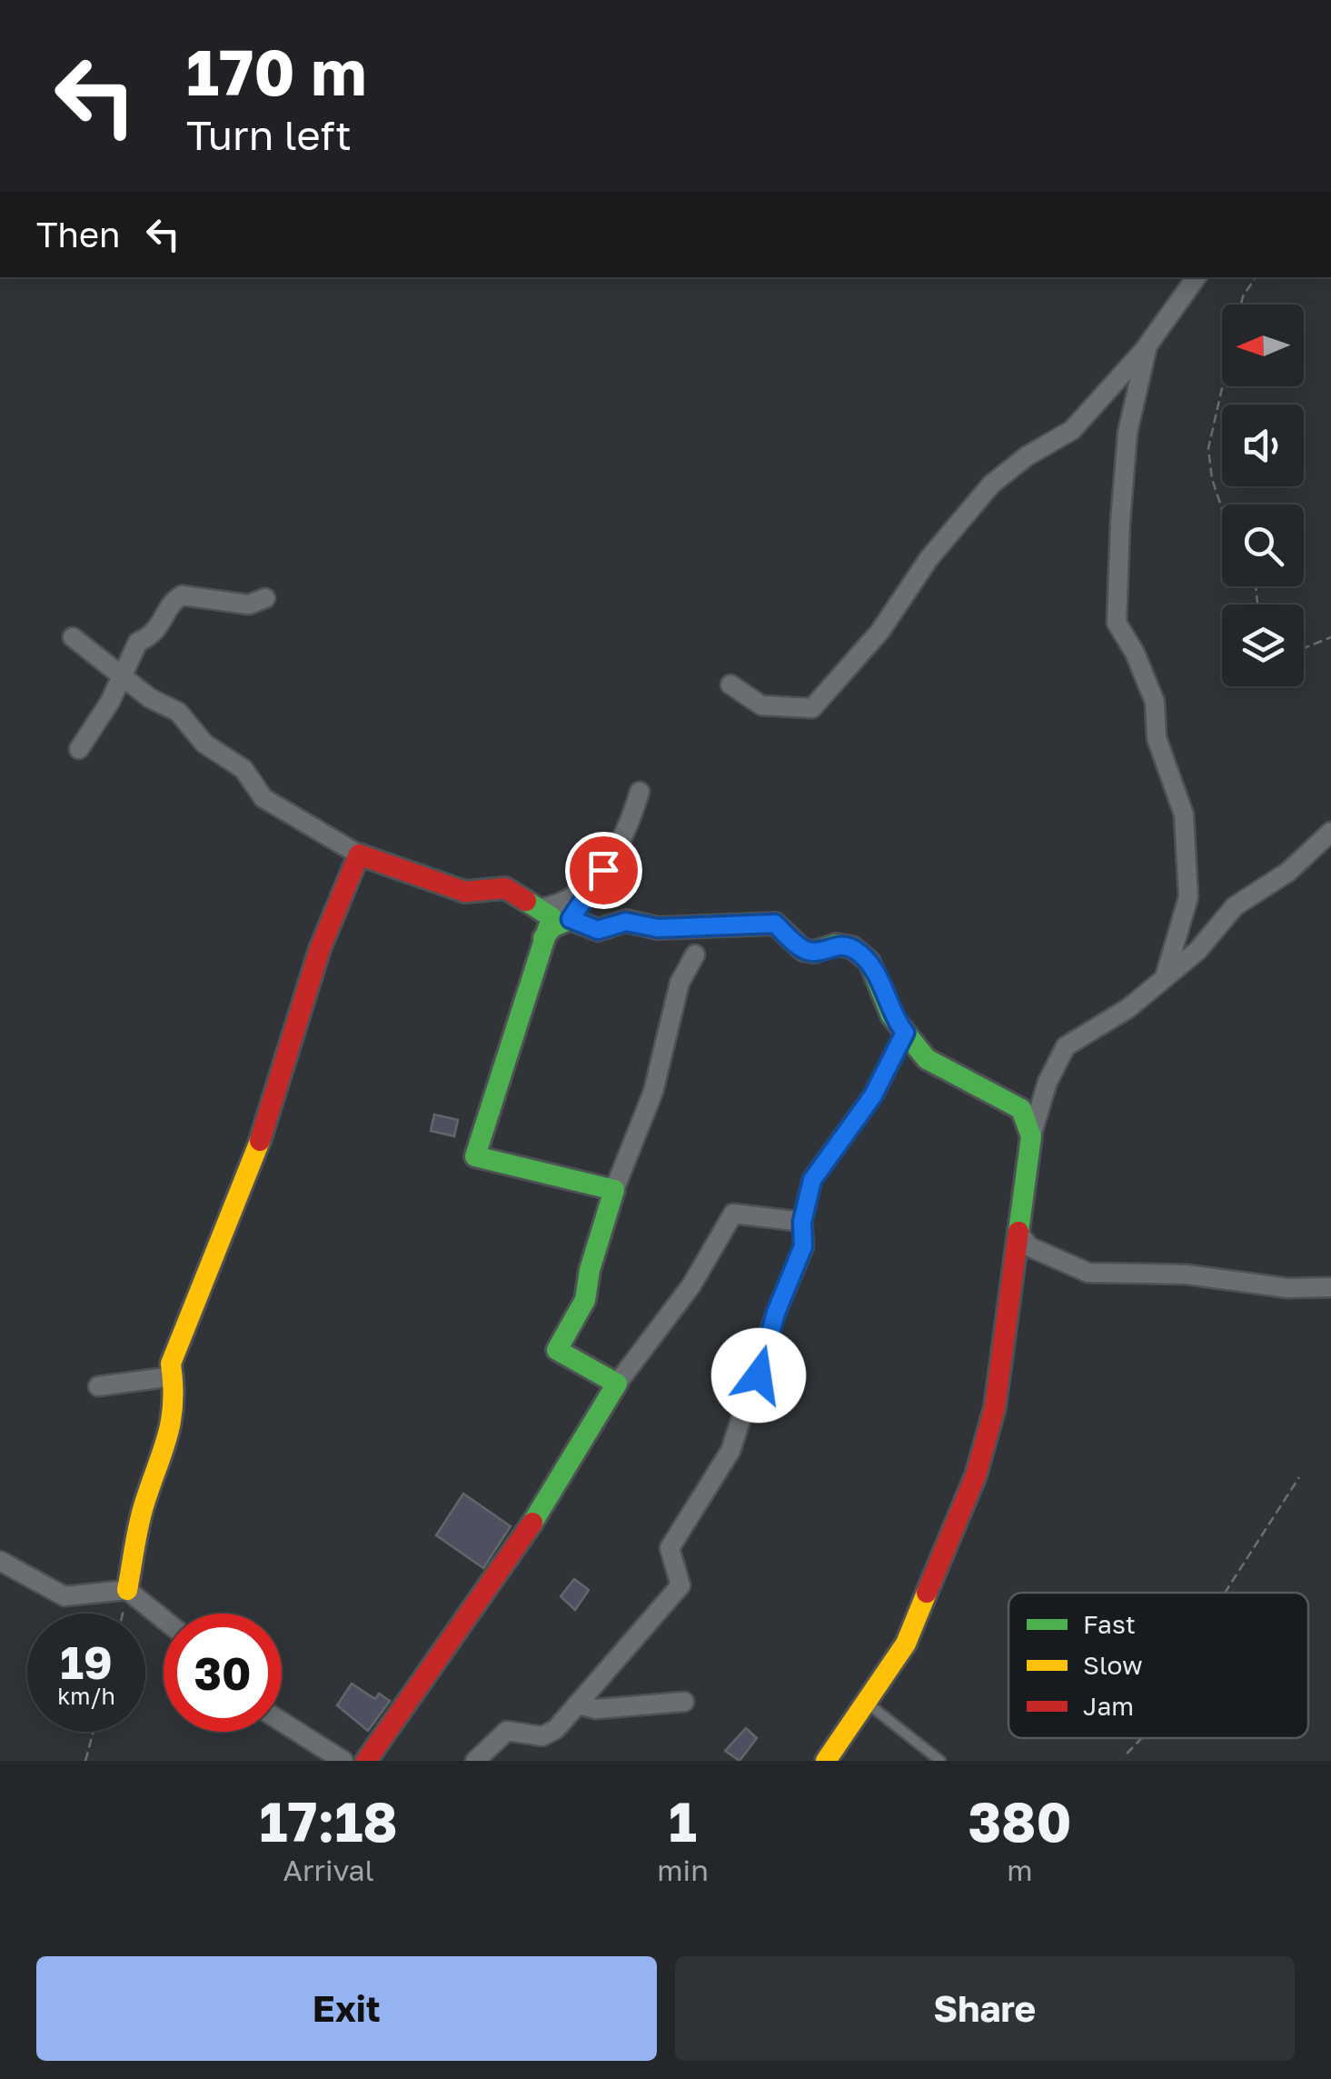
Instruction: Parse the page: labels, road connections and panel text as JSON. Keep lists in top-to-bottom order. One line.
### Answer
{"legend":["Fast","Slow","Jam"],"north":"left","page":{"turn":["170 m","Turn left"],"then":"Then","speed":"19 km/h","limit":"30","eta":["17:18","Arrival","1","min","380","m"],"buttons":["Exit","Share"]}}
